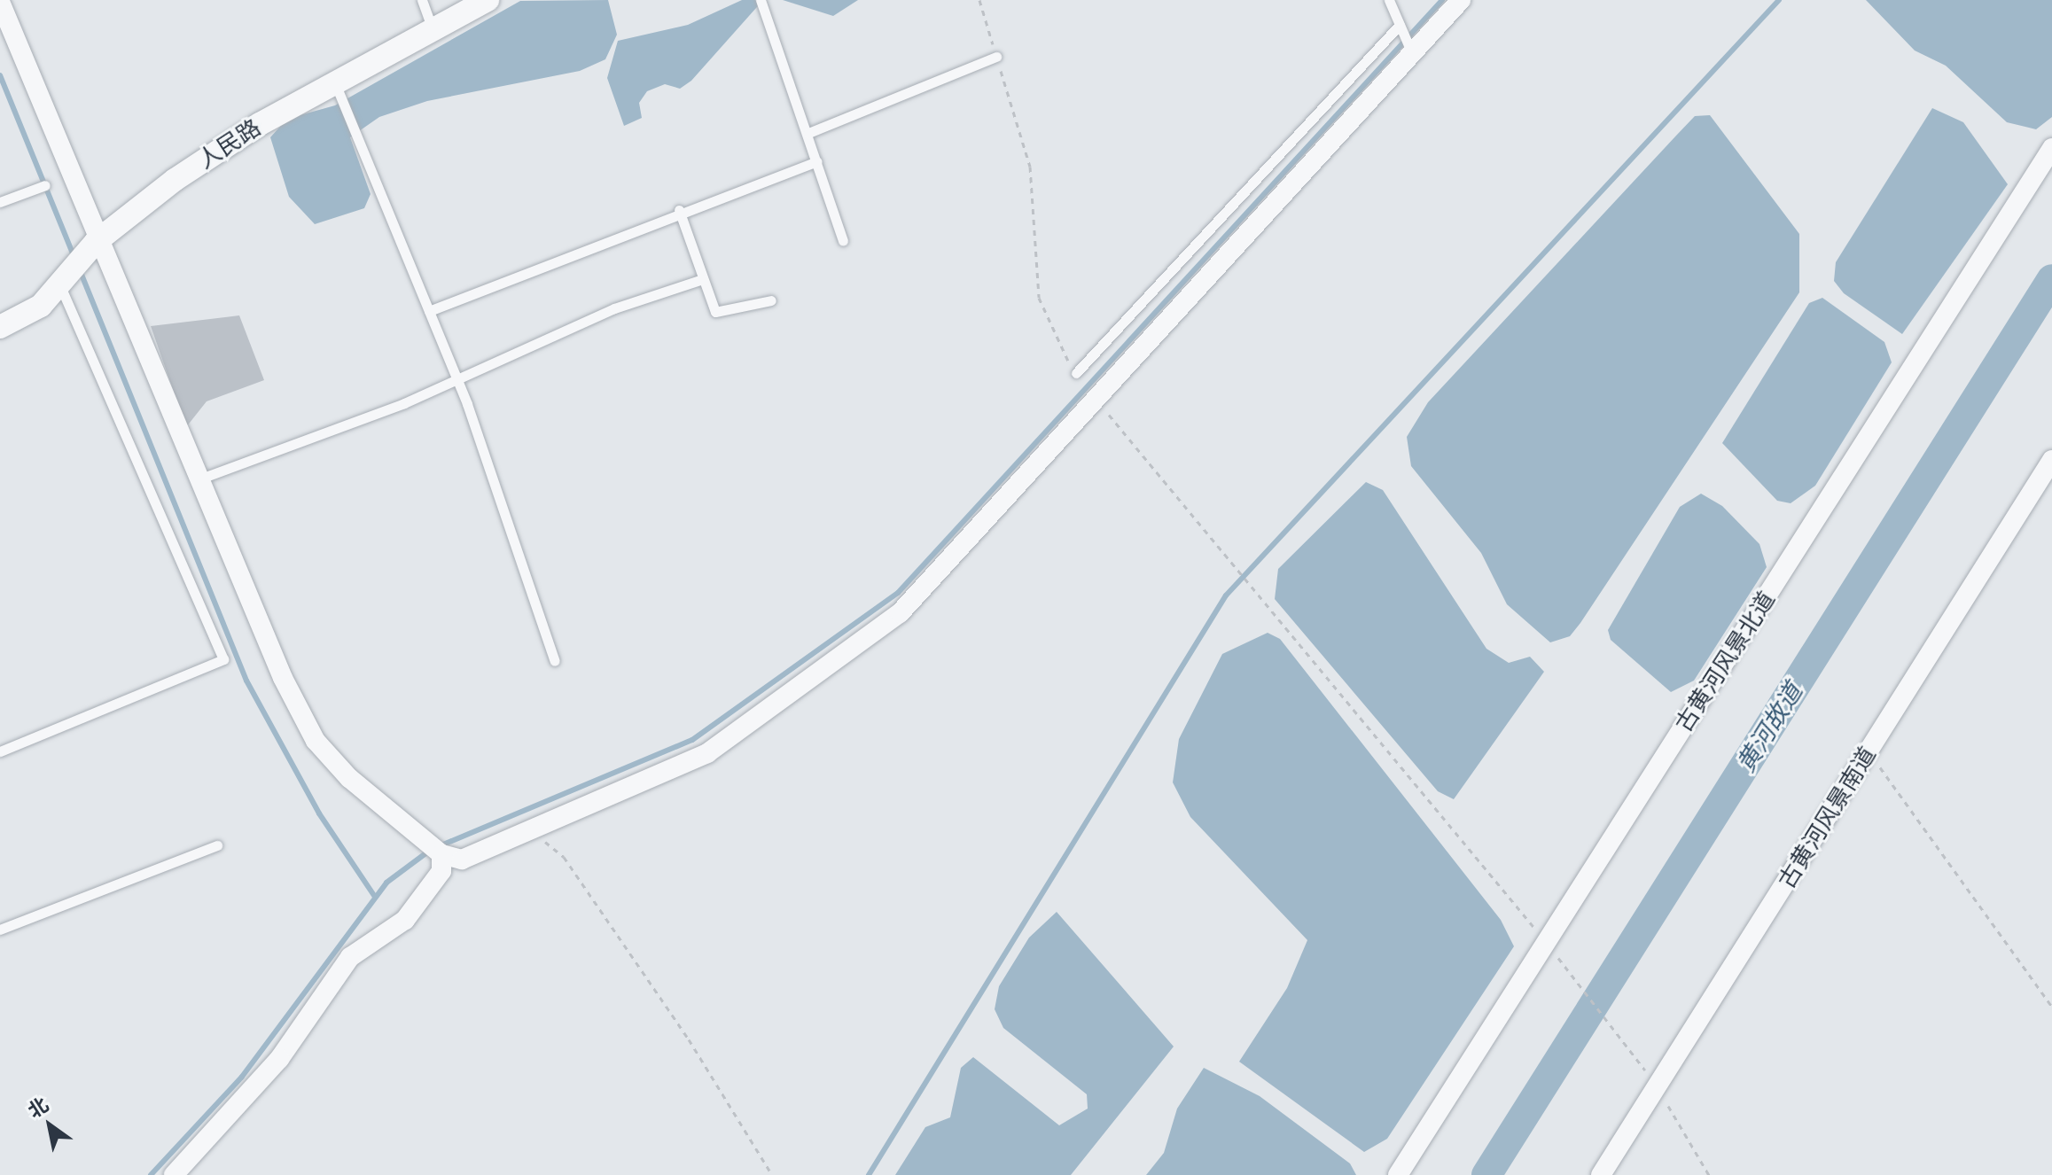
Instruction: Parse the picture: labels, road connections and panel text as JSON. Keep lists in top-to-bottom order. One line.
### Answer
{"streets":{"street":["人民路","古黄河风景北道","古黄河风景南道"]},"water":["黄河故道"],"north":"top left"}
